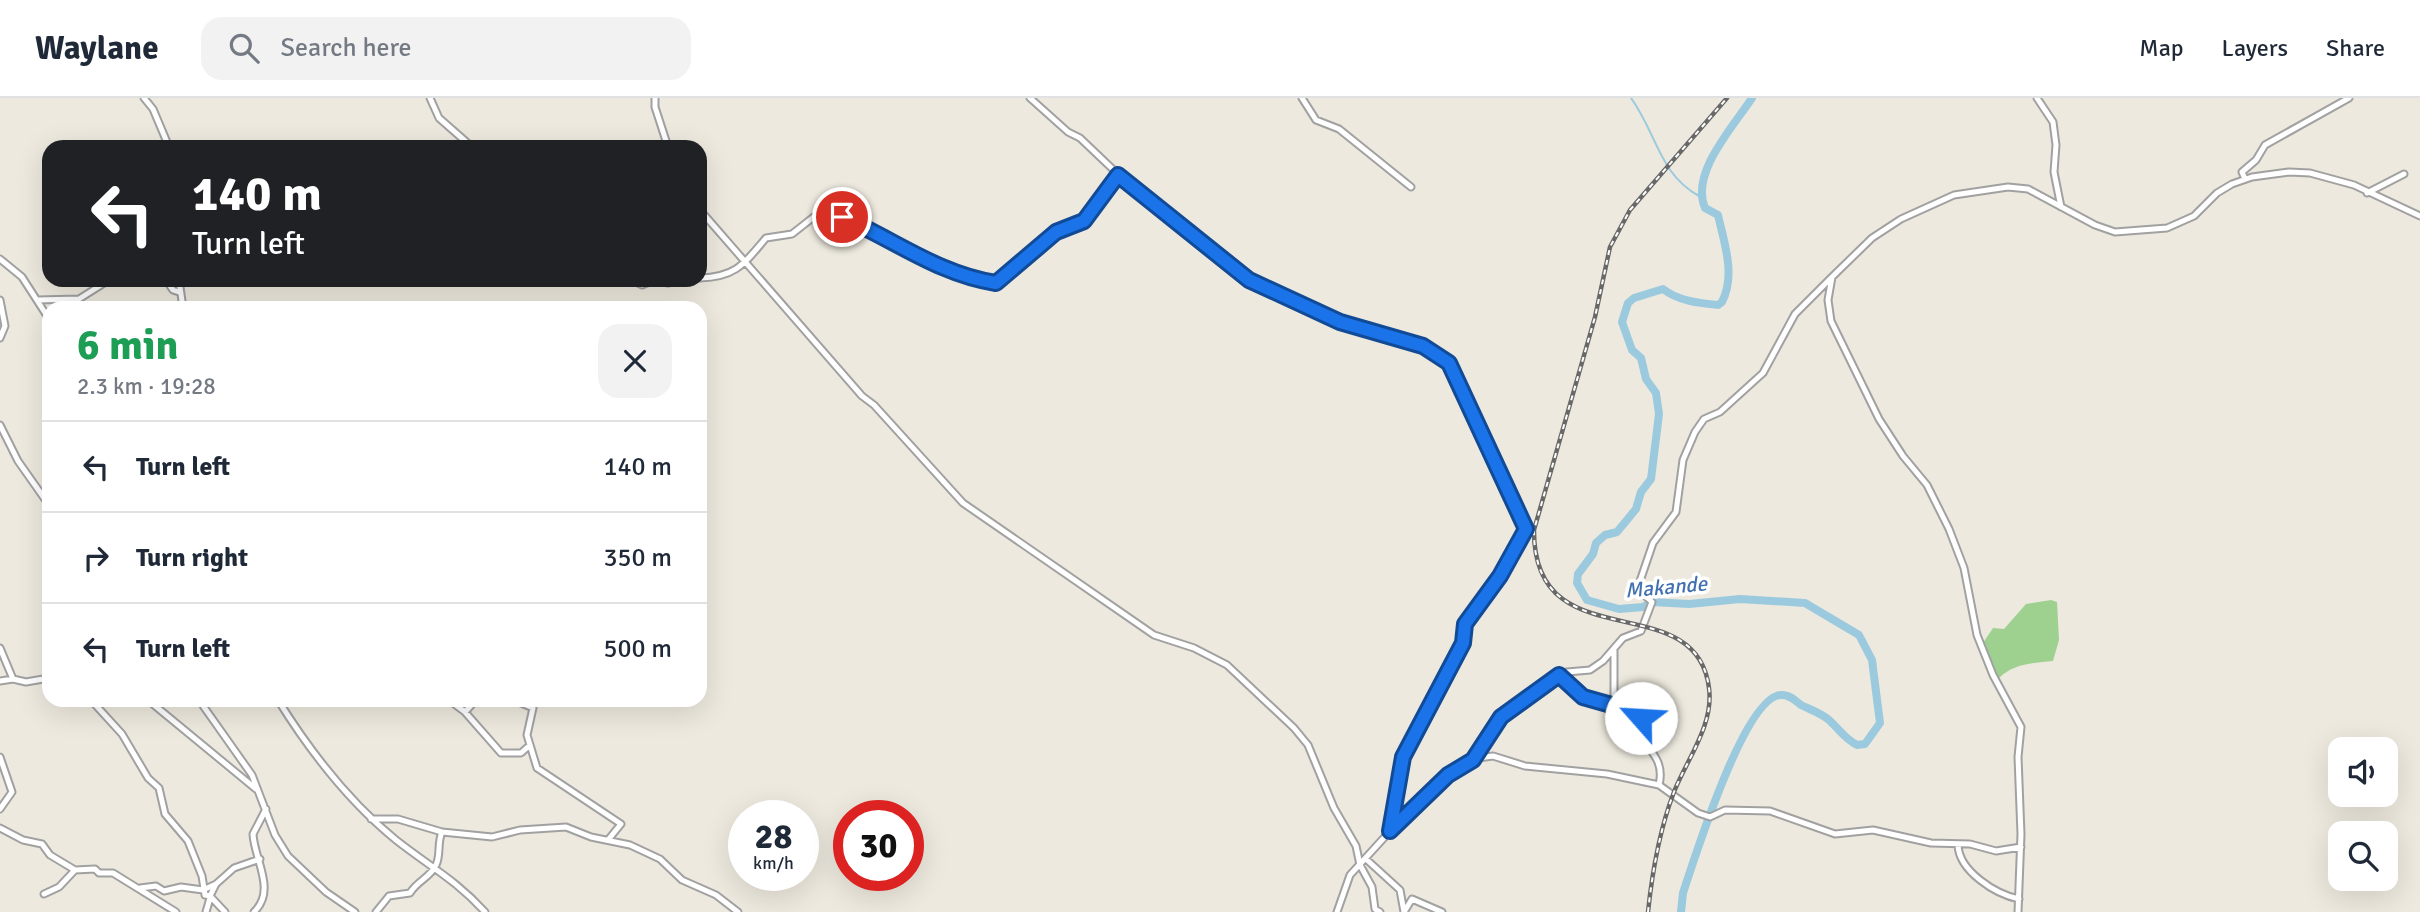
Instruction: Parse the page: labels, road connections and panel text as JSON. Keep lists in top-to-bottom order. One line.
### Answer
{"water":["Makande"],"page":{"header":"Waylane","search":"Search here","nav":["Map","Layers","Share"],"turn":["140 m","Turn left"],"heading":["6 min","2.3 km · 19:28"],"list":[{"name":"Turn left","value":"140 m"},{"name":"Turn right","value":"350 m"},{"name":"Turn left","value":"500 m"}],"speed":"28 km/h","limit":"30"}}
